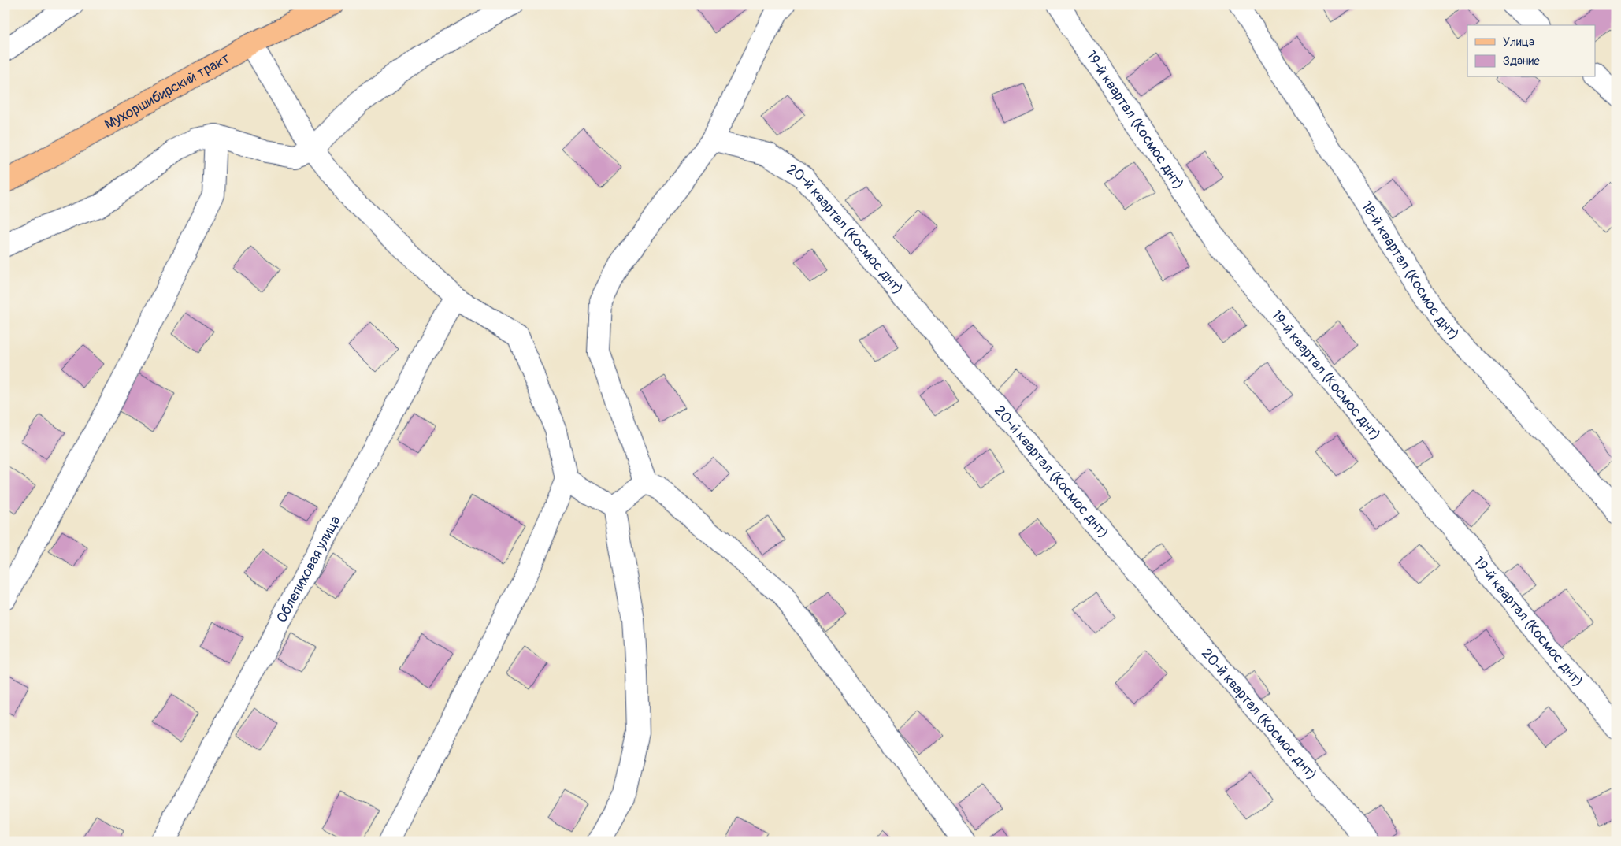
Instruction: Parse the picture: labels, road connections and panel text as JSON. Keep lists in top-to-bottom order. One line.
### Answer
{"streets":{"main road":["Мухоршибирский тракт"],"street":["19-й квартал (Космос днт)","20-й квартал (Космос днт)","18-й квартал (Космос днт)","Облепиховая улица"]},"legend":["Улица","Здание"]}
